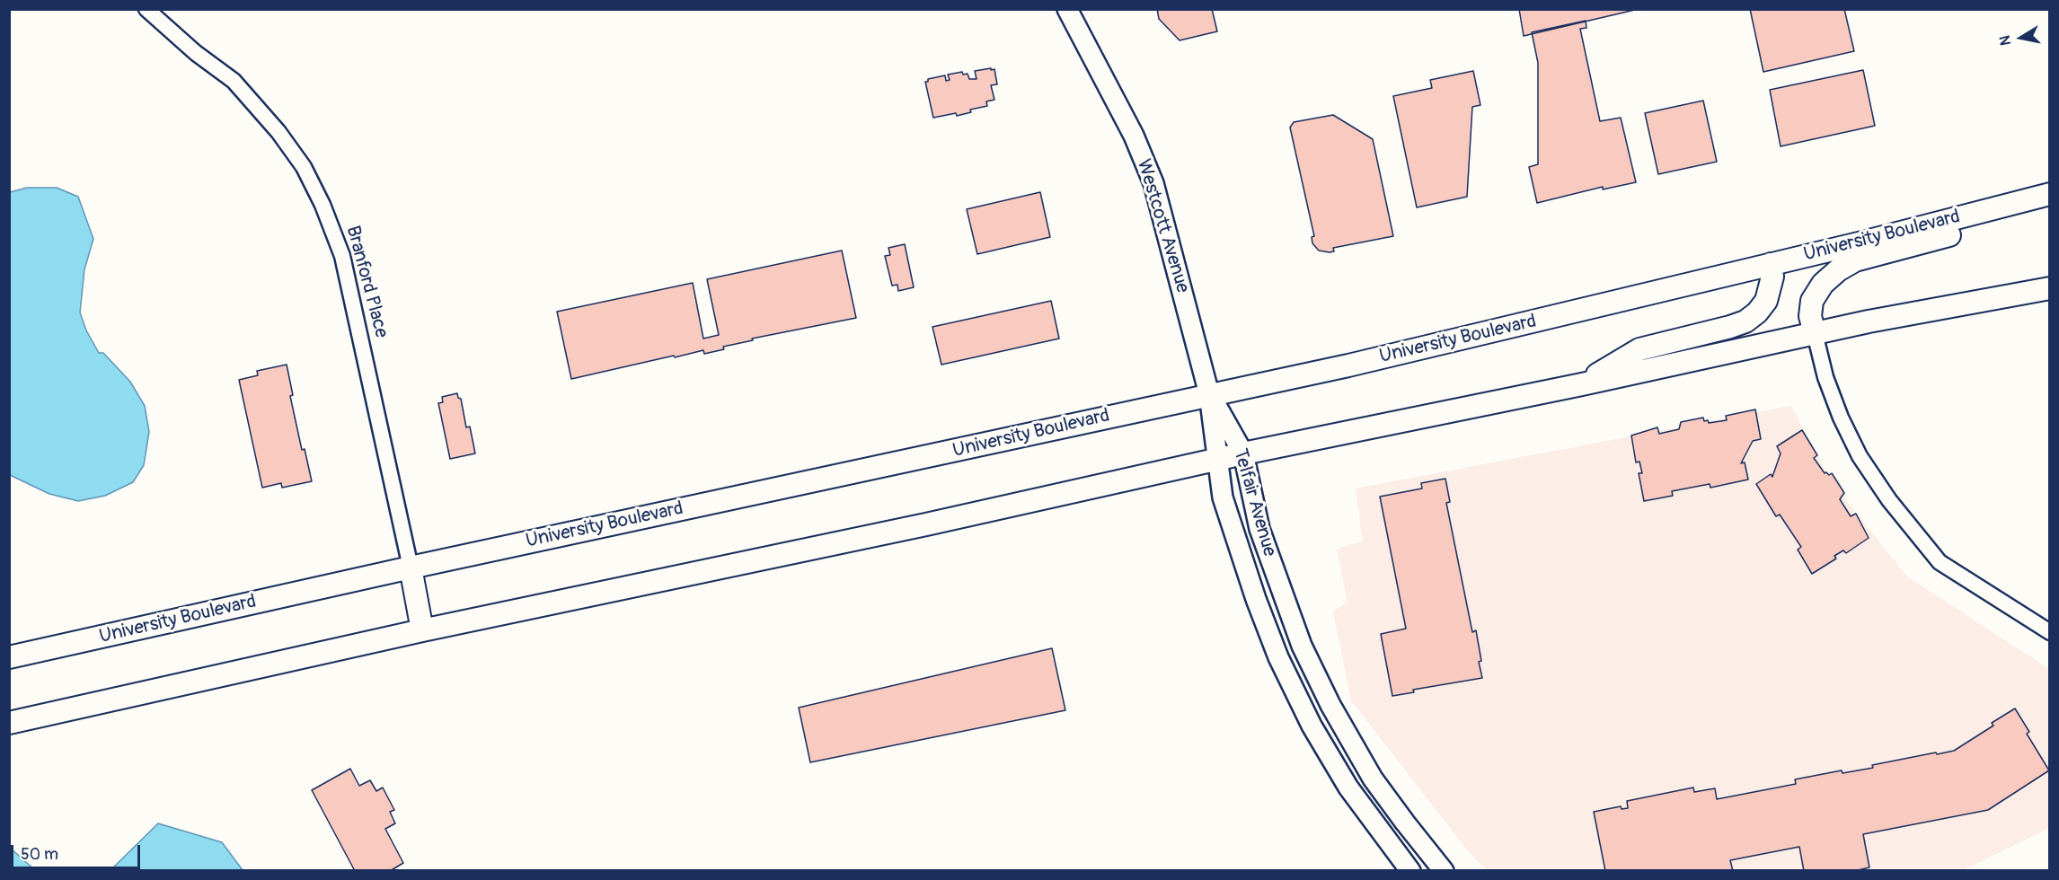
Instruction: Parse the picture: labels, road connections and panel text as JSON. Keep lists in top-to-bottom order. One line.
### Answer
{"streets":{"main road":["University Boulevard"],"street":["Westcott Avenue","Branford Place","Telfair Avenue"]},"crossings":[["Westcott Avenue","University Boulevard"],["Westcott Avenue","Telfair Avenue"],["University Boulevard","Branford Place"],["University Boulevard","Telfair Avenue"]],"scale_bar":"50 m","north":"left"}
